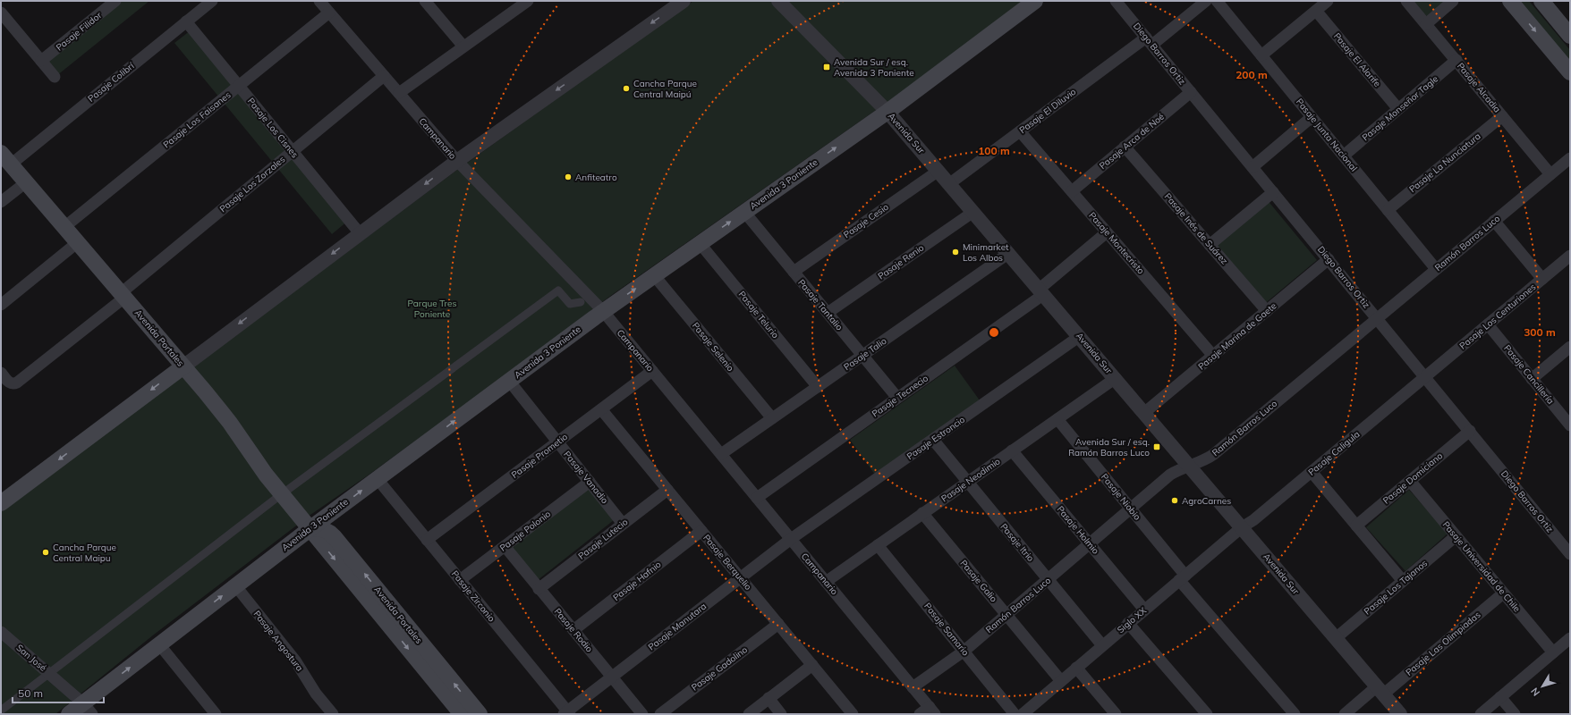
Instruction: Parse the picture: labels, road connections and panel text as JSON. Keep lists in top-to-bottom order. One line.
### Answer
{"streets":{"main road":["Avenida 3 Poniente","Avenida Portales"],"street":["Pasaje Filidor","Diego Barros Ortiz","Pasaje El Alarife","Pasaje Colibrí","Pasaje Alcadia","Pasaje Monseñor Tagle","Pasaje El Diluvio","Pasaje Los Faisanes","Pasaje Los Cisnes","Avenida Sur","Pasaje Junta Nacional","Campanario","Pasaje Arca de Noé","Pasaje La Nunciatura","Pasaje Los Zorzales","Pasaje Cesio","Pasaje Inés de Suárez","Pasaje Montecristo","Ramón Barros Luco","Pasaje Renio","Pasaje Tantalio","Pasaje Telurio","Pasaje Los Centuriones","Pasaje Marina de Gaete","Pasaje Selenio","Pasaje Talio","Pasaje Cancillería","Pasaje Tecnecio","Pasaje Estroncio","Pasaje Caligula","Pasaje Prometio","Pasaje Vanadio","Pasaje Domiciano","Pasaje Neodimio","Pasaje Niobio","Pasaje Holmio","Pasaje Polonio","Pasaje Lutecio","Pasaje Itrio","Pasaje Berquelio","Pasaje Universidad de Chile","Pasaje Hafnio","Pasaje Galio","Pasaje Los Tajanos","Pasaje Zirconio","Siglo XX","Pasaje Manutara","Pasaje Samario","Pasaje Rodio","Pasaje Angostura","Pasaje Las Olimpiadas","San José","Pasaje Gadolino"]},"crossings":[["Diego Barros Ortiz","Pasaje El Diluvio"],["Diego Barros Ortiz","Pasaje Arca de Noé"],["Diego Barros Ortiz","Ramón Barros Luco"],["Diego Barros Ortiz","Pasaje Los Centuriones"],["Diego Barros Ortiz","Pasaje Marina de Gaete"],["Diego Barros Ortiz","Pasaje Caligula"],["Diego Barros Ortiz","Pasaje Domiciano"],["Pasaje El Alarife","Pasaje Monseñor Tagle"],["Pasaje Colibrí","Pasaje Los Cisnes"],["Pasaje Colibrí","Avenida Portales"],["Pasaje Alcadia","Pasaje Monseñor Tagle"],["Pasaje Alcadia","Pasaje La Nunciatura"],["Pasaje Alcadia","Ramón Barros Luco"],["Pasaje Monseñor Tagle","Pasaje Junta Nacional"],["Pasaje El Diluvio","Avenida Sur"],["Pasaje El Diluvio","Pasaje Montecristo"],["Pasaje Los Faisanes","Pasaje Los Cisnes"],["Pasaje Los Faisanes","Campanario"],["Pasaje Los Faisanes","Avenida Portales"],["Pasaje Los Cisnes","Pasaje Los Zorzales"],["Avenida Sur","Avenida 3 Poniente"],["Avenida Sur","Pasaje Cesio"],["Avenida Sur","Ramón Barros Luco"],["Avenida Sur","Pasaje Renio"],["Avenida Sur","Pasaje Marina de Gaete"],["Avenida Sur","Pasaje Talio"],["Avenida Sur","Pasaje Tecnecio"],["Avenida Sur","Pasaje Estroncio"],["Avenida Sur","Pasaje Caligula"],["Avenida Sur","Pasaje Neodimio"],["Avenida Sur","Pasaje Los Tajanos"],["Avenida Sur","Siglo XX"],["Avenida Sur","Pasaje Las Olimpiadas"],["Pasaje Junta Nacional","Pasaje La Nunciatura"],["Pasaje Junta Nacional","Ramón Barros Luco"],["Campanario","Pasaje Los Zorzales"],["Campanario","Avenida 3 Poniente"],["Campanario","Ramón Barros Luco"],["Campanario","Pasaje Talio"],["Campanario","Pasaje Tecnecio"],["Campanario","Pasaje Estroncio"],["Campanario","Pasaje Prometio"],["Campanario","Pasaje Neodimio"],["Campanario","Pasaje Manutara"],["Pasaje Arca de Noé","Pasaje Inés de Suárez"],["Pasaje Arca de Noé","Pasaje Montecristo"],["Pasaje Los Zorzales","Avenida Portales"],["Avenida 3 Poniente","Pasaje Tantalio"],["Avenida 3 Poniente","Pasaje Telurio"],["Avenida 3 Poniente","Avenida Portales"],["Avenida 3 Poniente","Pasaje Selenio"],["Avenida 3 Poniente","Pasaje Vanadio"],["Avenida 3 Poniente","Pasaje Zirconio"],["Avenida 3 Poniente","Pasaje Angostura"],["Avenida 3 Poniente","San José"],["Pasaje Cesio","Pasaje Tantalio"],["Pasaje Inés de Suárez","Pasaje Marina de Gaete"],["Pasaje Montecristo","Pasaje Marina de Gaete"],["Pasaje Montecristo","Pasaje Tecnecio"],["Ramón Barros Luco","Pasaje Niobio"],["Ramón Barros Luco","Pasaje Holmio"],["Ramón Barros Luco","Pasaje Itrio"],["Ramón Barros Luco","Pasaje Galio"],["Ramón Barros Luco","Pasaje Samario"],["Pasaje Renio","Pasaje Tantalio"],["Pasaje Tantalio","Pasaje Talio"],["Pasaje Tantalio","Pasaje Tecnecio"],["Pasaje Telurio","Pasaje Talio"],["Pasaje Los Centuriones","Pasaje Cancillería"],["Pasaje Los Centuriones","Pasaje Caligula"],["Pasaje Selenio","Pasaje Talio"],["Pasaje Estroncio","Pasaje Itrio"],["Pasaje Estroncio","Pasaje Manutara"],["Pasaje Caligula","Siglo XX"],["Pasaje Prometio","Pasaje Vanadio"],["Pasaje Prometio","Pasaje Berquelio"],["Pasaje Prometio","Pasaje Zirconio"],["Pasaje Vanadio","Pasaje Polonio"],["Pasaje Vanadio","Pasaje Lutecio"],["Pasaje Domiciano","Pasaje Universidad de Chile"],["Pasaje Neodimio","Pasaje Niobio"],["Pasaje Neodimio","Pasaje Holmio"],["Pasaje Neodimio","Pasaje Itrio"],["Pasaje Neodimio","Pasaje Galio"],["Pasaje Neodimio","Pasaje Samario"],["Pasaje Niobio","Siglo XX"],["Pasaje Holmio","Siglo XX"],["Pasaje Polonio","Pasaje Zirconio"],["Pasaje Polonio","Pasaje Rodio"],["Pasaje Lutecio","Pasaje Berquelio"],["Pasaje Lutecio","Pasaje Rodio"],["Pasaje Itrio","Siglo XX"],["Pasaje Berquelio","Pasaje Hafnio"],["Pasaje Berquelio","Pasaje Manutara"],["Pasaje Berquelio","Pasaje Gadolino"],["Pasaje Universidad de Chile","Pasaje Los Tajanos"],["Pasaje Universidad de Chile","Pasaje Las Olimpiadas"],["Pasaje Hafnio","Pasaje Rodio"],["Pasaje Galio","Siglo XX"],["Pasaje Zirconio","Pasaje Manutara"],["Pasaje Manutara","Pasaje Rodio"]],"one_way":["Avenida 3 Poniente"],"parks":["Parque Tres Poniente"],"places":{"transit":["Avenida Sur / esq. Avenida 3 Poniente","Avenida Sur / esq. Ramón Barros Luco"],"other":["Cancha Parque Central Maipú","Anfiteatro","Minimarket Los Albos","AgroCarnes","Cancha Parque Central Maipu"]},"scale_bar":"50 m","north":"bottom left","rings":["200 m","100 m","300 m"]}
